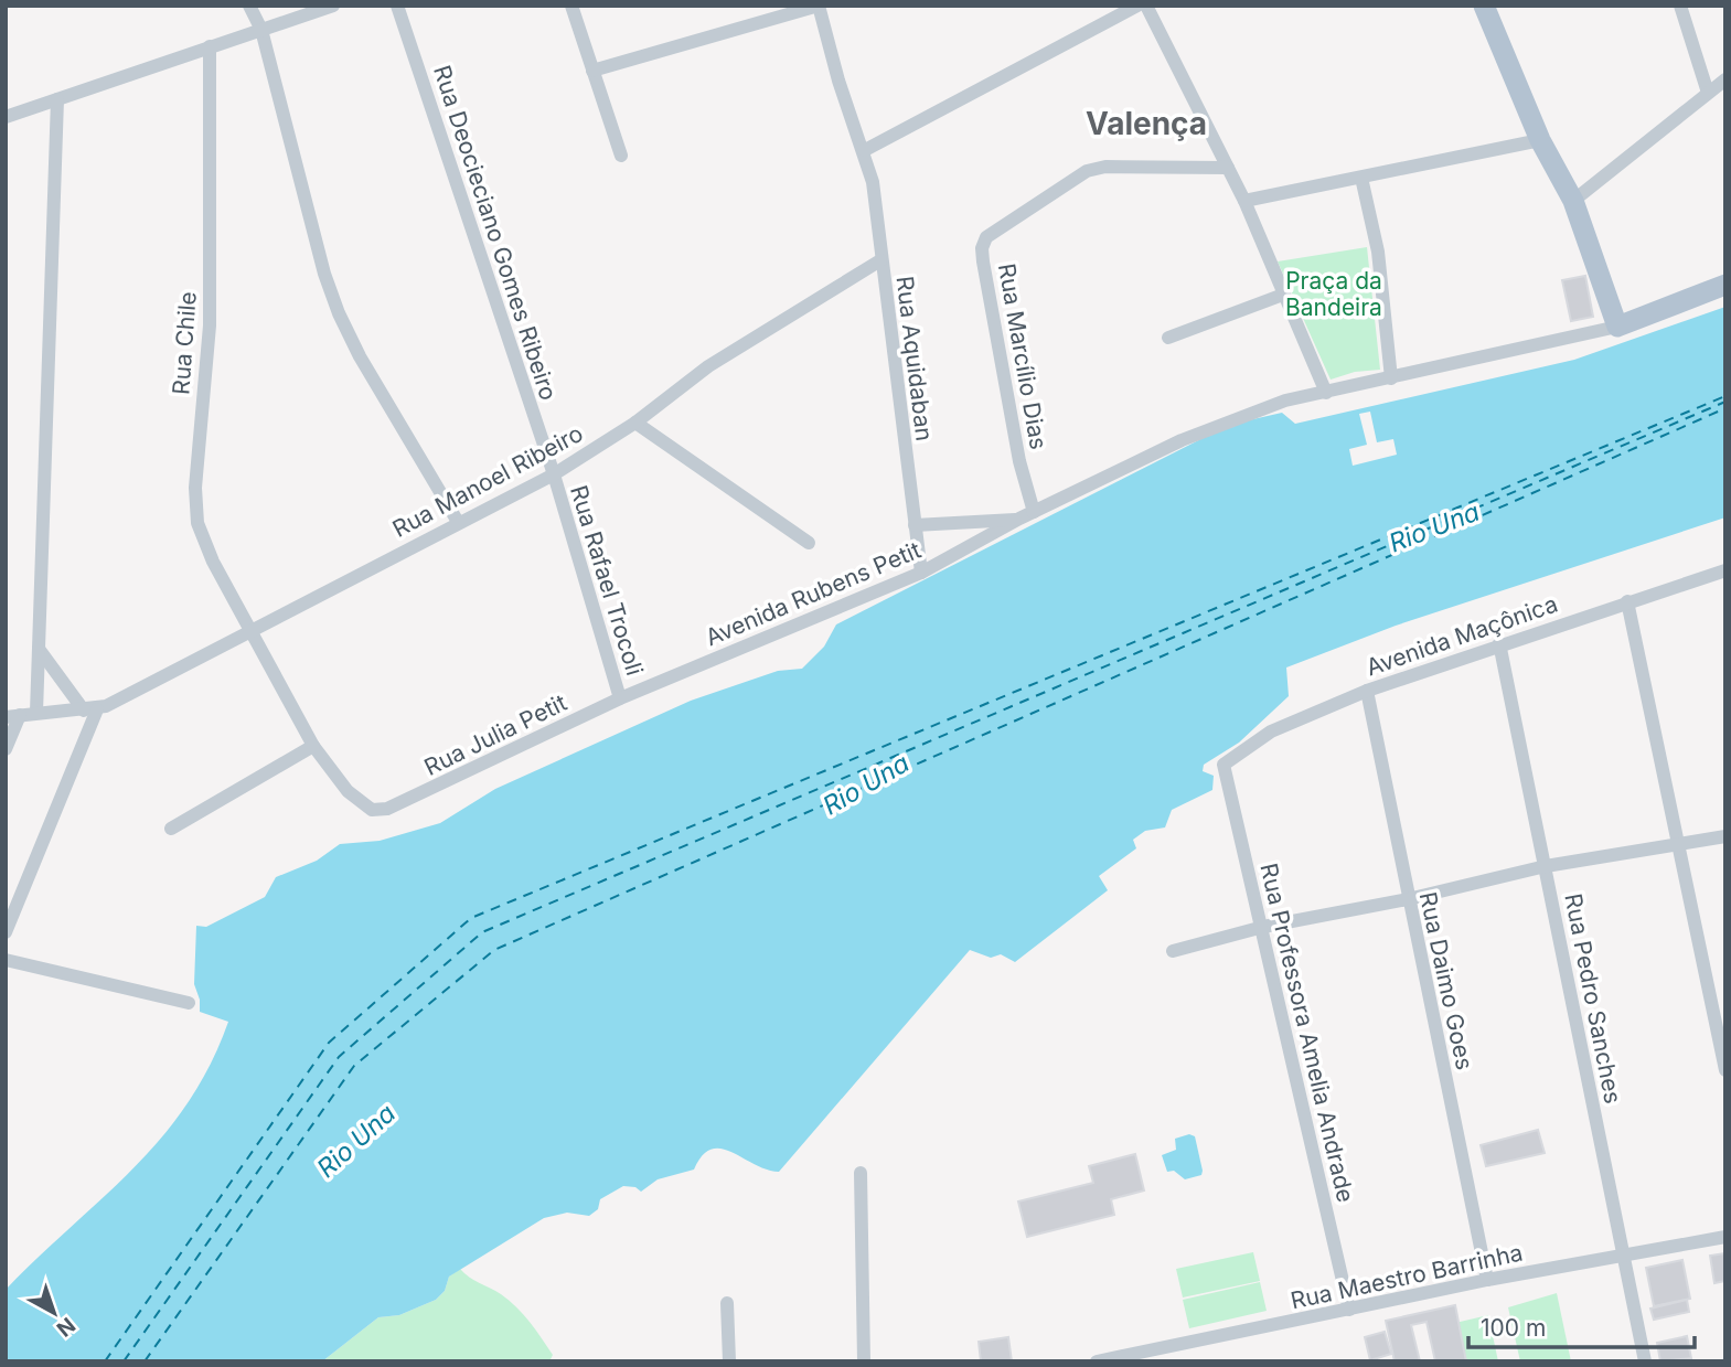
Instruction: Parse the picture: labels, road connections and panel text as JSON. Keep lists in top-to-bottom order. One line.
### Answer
{"streets":{"street":["Rua Deocieciano Gomes Ribeiro","Rua Chile","Rua Marcílio Dias","Rua Aquidaban","Rua Manoel Ribeiro","Rua Rafael Trocoli","Avenida Rubens Petit","Avenida Maçônica","Rua Julia Petit","Rua Daimo Goes","Rua Pedro Sanches","Rua Professora Amelia Andrade","Rua Maestro Barrinha"]},"crossings":[["Rua Deocieciano Gomes Ribeiro","Rua Manoel Ribeiro"],["Rua Deocieciano Gomes Ribeiro","Rua Rafael Trocoli"],["Rua Chile","Rua Manoel Ribeiro"],["Rua Chile","Rua Julia Petit"],["Rua Marcílio Dias","Avenida Rubens Petit"],["Rua Aquidaban","Rua Manoel Ribeiro"],["Rua Aquidaban","Avenida Rubens Petit"],["Rua Manoel Ribeiro","Rua Rafael Trocoli"],["Rua Rafael Trocoli","Avenida Rubens Petit"],["Rua Rafael Trocoli","Rua Julia Petit"],["Avenida Rubens Petit","Rua Julia Petit"],["Avenida Maçônica","Rua Daimo Goes"],["Avenida Maçônica","Rua Pedro Sanches"],["Avenida Maçônica","Rua Professora Amelia Andrade"],["Rua Daimo Goes","Rua Maestro Barrinha"],["Rua Pedro Sanches","Rua Maestro Barrinha"],["Rua Professora Amelia Andrade","Rua Maestro Barrinha"]],"districts":["Valença"],"water":["Rio Una"],"parks":["Praça da Bandeira"],"scale_bar":"100 m","north":"bottom right"}
